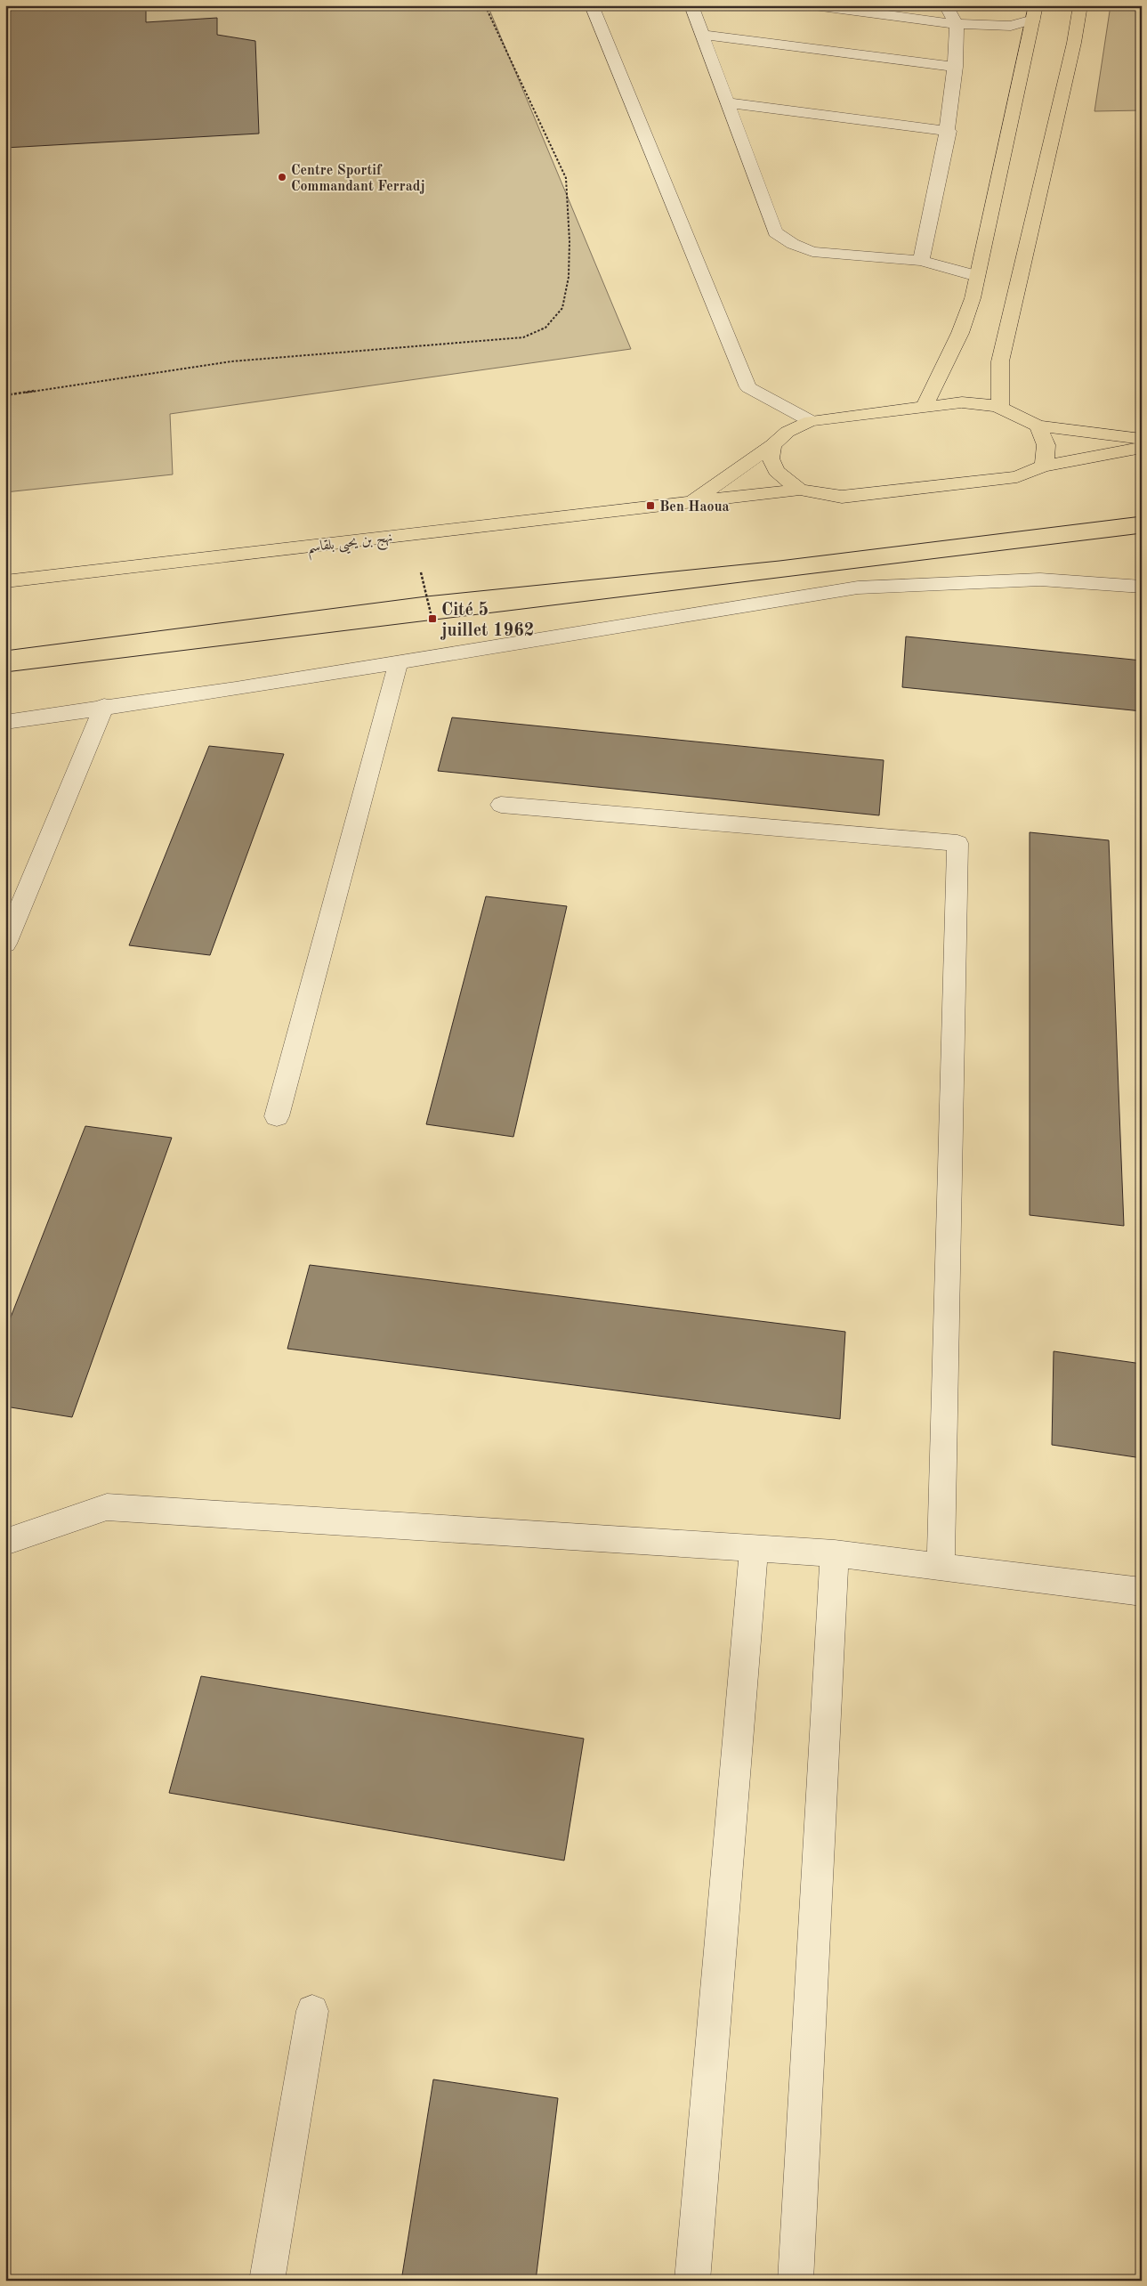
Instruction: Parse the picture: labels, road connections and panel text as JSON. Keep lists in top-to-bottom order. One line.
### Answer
{"streets":{"main road":["نهج بن يحيى بلقاسم"]},"places":{"other":["Centre Sportif Commandant Ferradj"],"transit":["Ben Haoua","Cité 5 juillet 1962"]}}
